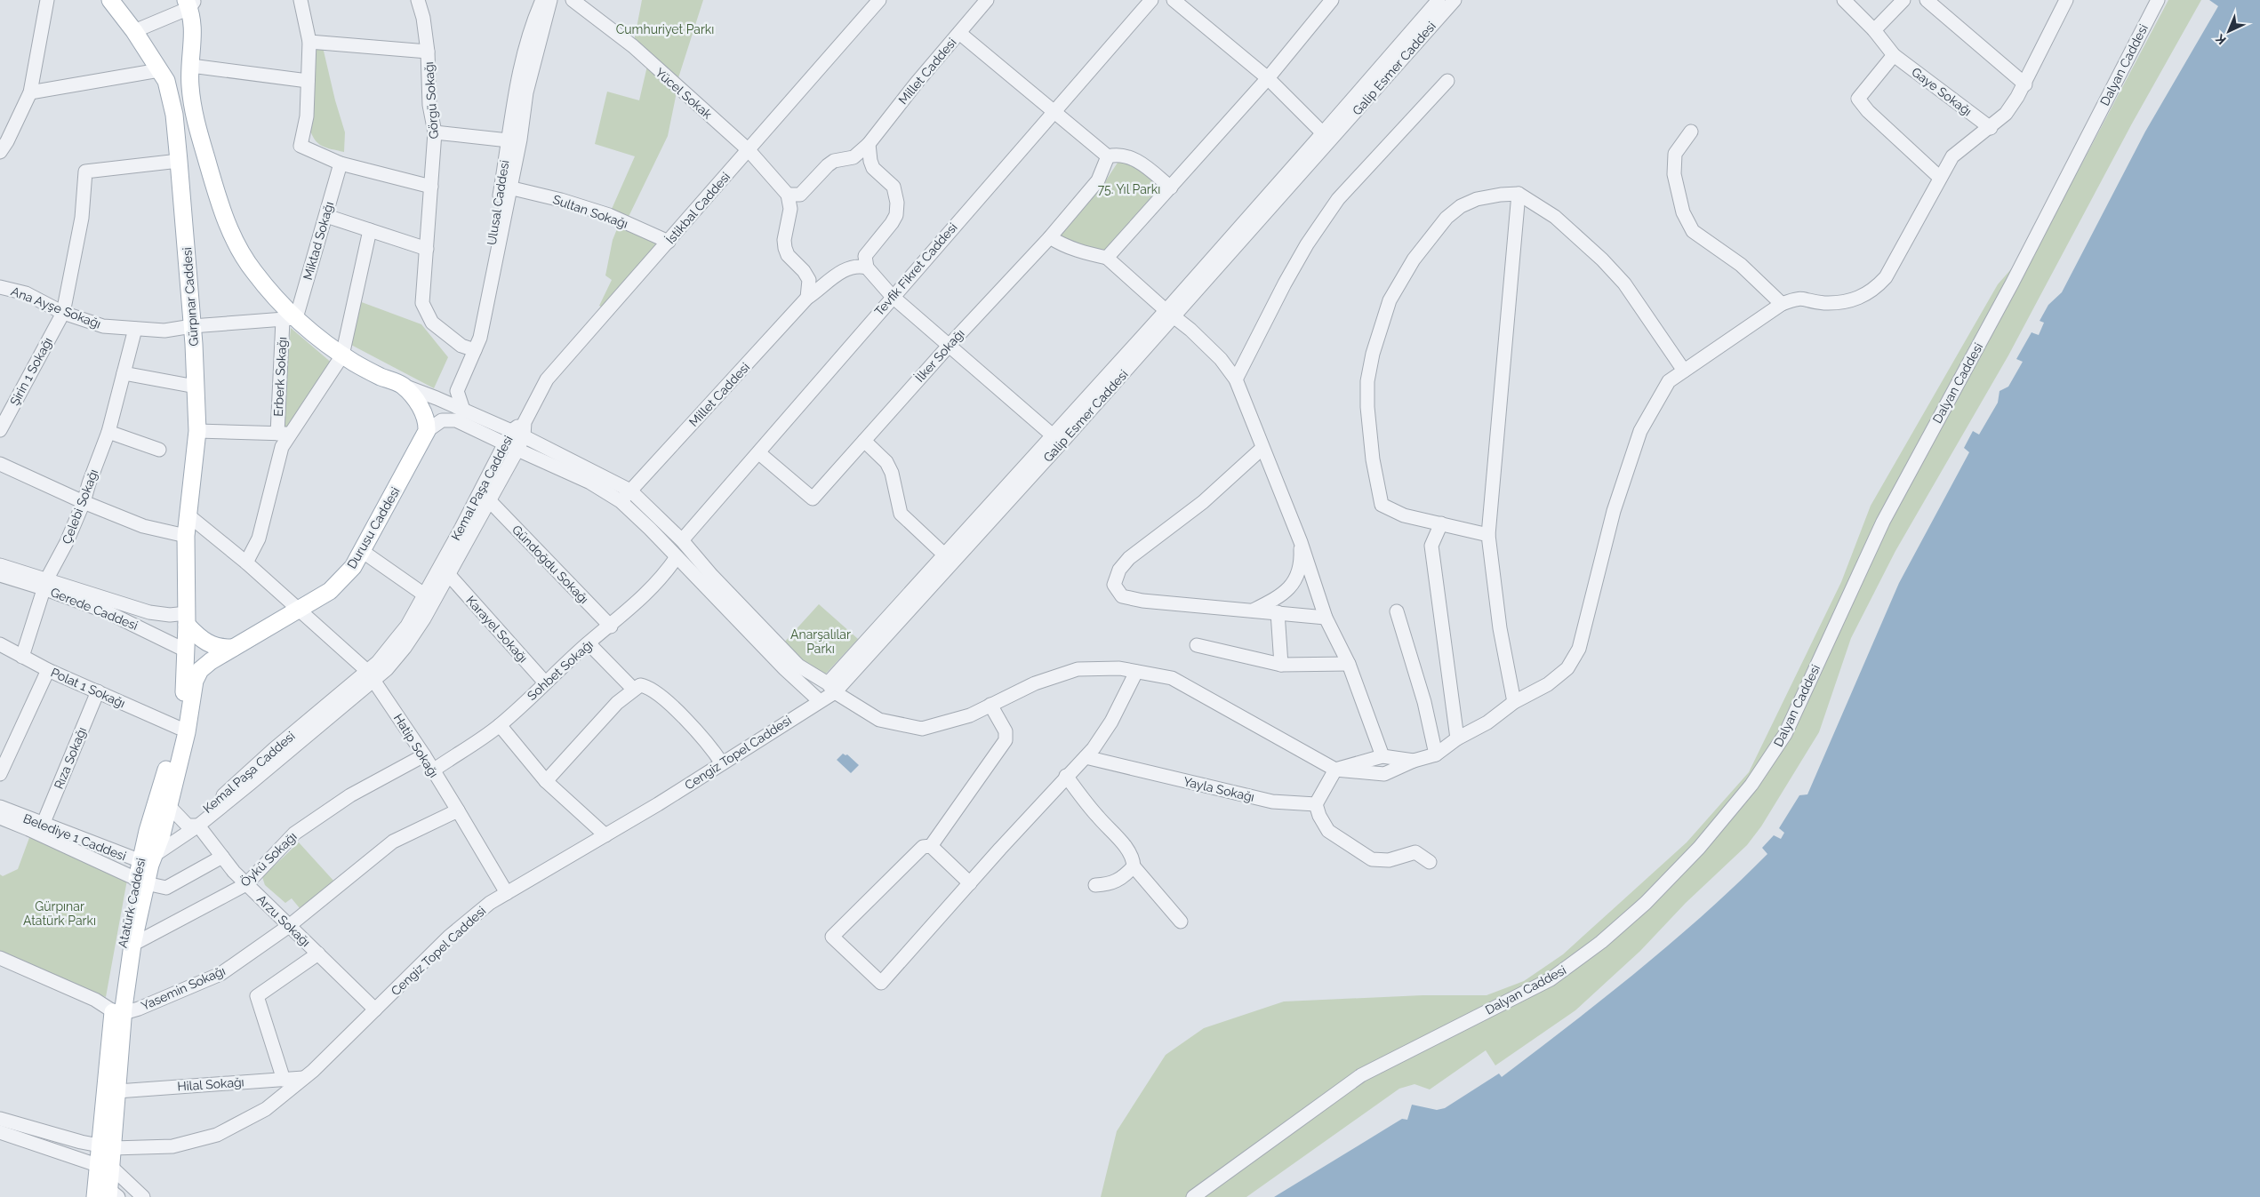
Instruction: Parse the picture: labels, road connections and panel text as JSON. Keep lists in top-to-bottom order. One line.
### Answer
{"streets":{"main road":["Gürpınar Caddesi","Durusu Caddesi","Atatürk Caddesi"],"street":["Dalyan Caddesi","Galip Esmer Caddesi","Millet Caddesi","Gaye Sokağı","Yücel Sokak","Görgü Sokağı","İstikbal Caddesi","Sultan Sokağı","Miktad Sokağı","Tevfik Fikret Caddesi","Ana Ayşe Sokağı","İlker Sokağı","Şirin 1 Sokağı","Erberk Sokağı","Kemal Paşa Caddesi","Çelebi Sokağı","Gündoğdu Sokağı","Gerede Caddesi","Karayel Sokağı","Sohbet Sokağı","Polat 1 Sokağı","Hatip Sokağı","Cengiz Topel Caddesi","Rıza Sokağı","Yayla Sokağı","Belediye 1 Caddesi","Öykü Sokağı","Arzu Sokağı","Yasemin Sokağı","Hilal Sokağı"]},"crossings":[["Galip Esmer Caddesi","Cengiz Topel Caddesi"],["Yücel Sokak","İstikbal Caddesi"],["İstikbal Caddesi","Sultan Sokağı"],["İstikbal Caddesi","Kemal Paşa Caddesi"],["Miktad Sokağı","Ana Ayşe Sokağı"],["Miktad Sokağı","Erberk Sokağı"],["Tevfik Fikret Caddesi","İlker Sokağı"],["Gürpınar Caddesi","Ana Ayşe Sokağı"],["Gürpınar Caddesi","Şirin 1 Sokağı"],["Gürpınar Caddesi","Gerede Caddesi"],["Gürpınar Caddesi","Hatip Sokağı"],["Gürpınar Caddesi","Atatürk Caddesi"],["Ana Ayşe Sokağı","Şirin 1 Sokağı"],["Ana Ayşe Sokağı","Erberk Sokağı"],["Ana Ayşe Sokağı","Çelebi Sokağı"],["Kemal Paşa Caddesi","Gündoğdu Sokağı"],["Kemal Paşa Caddesi","Karayel Sokağı"],["Kemal Paşa Caddesi","Hatip Sokağı"],["Kemal Paşa Caddesi","Belediye 1 Caddesi"],["Kemal Paşa Caddesi","Atatürk Caddesi"],["Kemal Paşa Caddesi","Arzu Sokağı"],["Çelebi Sokağı","Gerede Caddesi"],["Çelebi Sokağı","Polat 1 Sokağı"],["Durusu Caddesi","Hatip Sokağı"],["Durusu Caddesi","Atatürk Caddesi"],["Gündoğdu Sokağı","Sohbet Sokağı"],["Gerede Caddesi","Atatürk Caddesi"],["Karayel Sokağı","Sohbet Sokağı"],["Sohbet Sokağı","Hatip Sokağı"],["Polat 1 Sokağı","Rıza Sokağı"],["Polat 1 Sokağı","Atatürk Caddesi"],["Hatip Sokağı","Cengiz Topel Caddesi"],["Hatip Sokağı","Öykü Sokağı"],["Hatip Sokağı","Yasemin Sokağı"],["Cengiz Topel Caddesi","Atatürk Caddesi"],["Cengiz Topel Caddesi","Arzu Sokağı"],["Cengiz Topel Caddesi","Hilal Sokağı"],["Rıza Sokağı","Belediye 1 Caddesi"],["Belediye 1 Caddesi","Atatürk Caddesi"],["Belediye 1 Caddesi","Arzu Sokağı"],["Öykü Sokağı","Atatürk Caddesi"],["Öykü Sokağı","Arzu Sokağı"],["Atatürk Caddesi","Arzu Sokağı"],["Atatürk Caddesi","Yasemin Sokağı"],["Atatürk Caddesi","Hilal Sokağı"],["Arzu Sokağı","Yasemin Sokağı"]],"parks":["Cumhuriyet Parkı","75. Yıl Parkı","Anarşalılar Parkı","Gürpınar Atatürk Parkı"],"north":"bottom left"}
